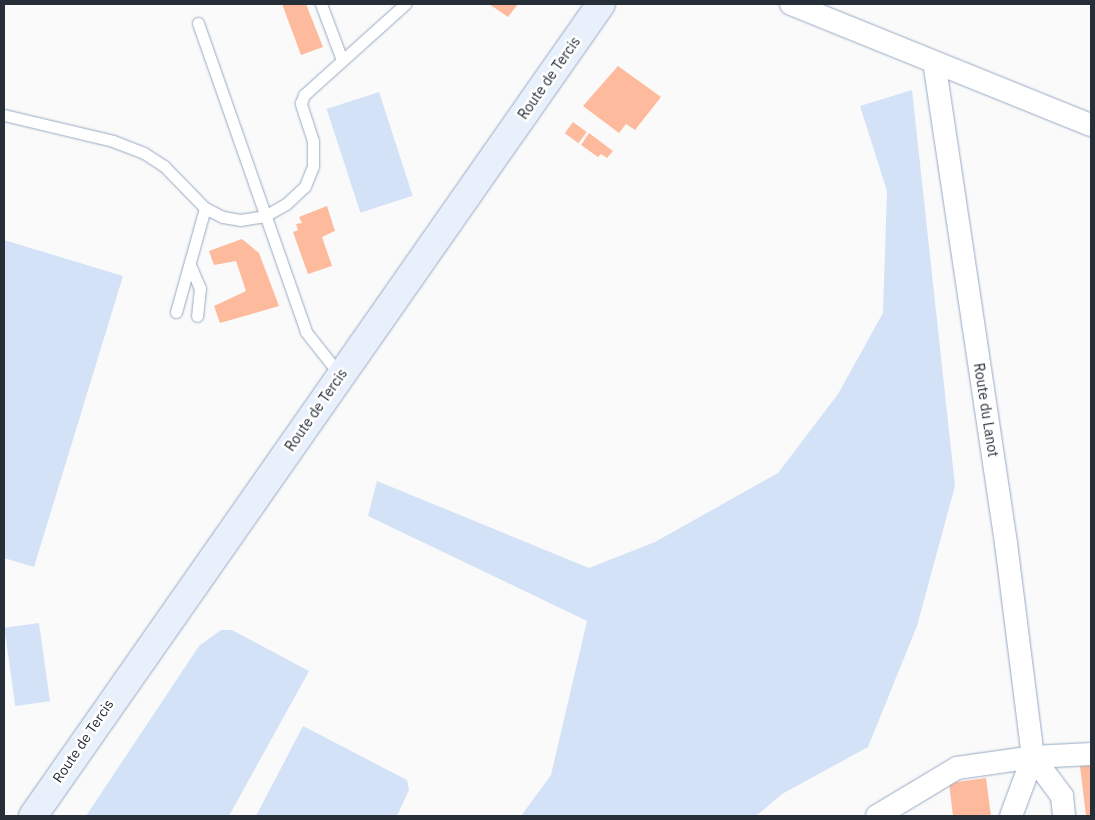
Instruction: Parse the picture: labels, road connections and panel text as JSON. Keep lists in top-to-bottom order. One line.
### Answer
{"streets":{"main road":["Route de Tercis"],"street":["Route du Lanot"]}}
